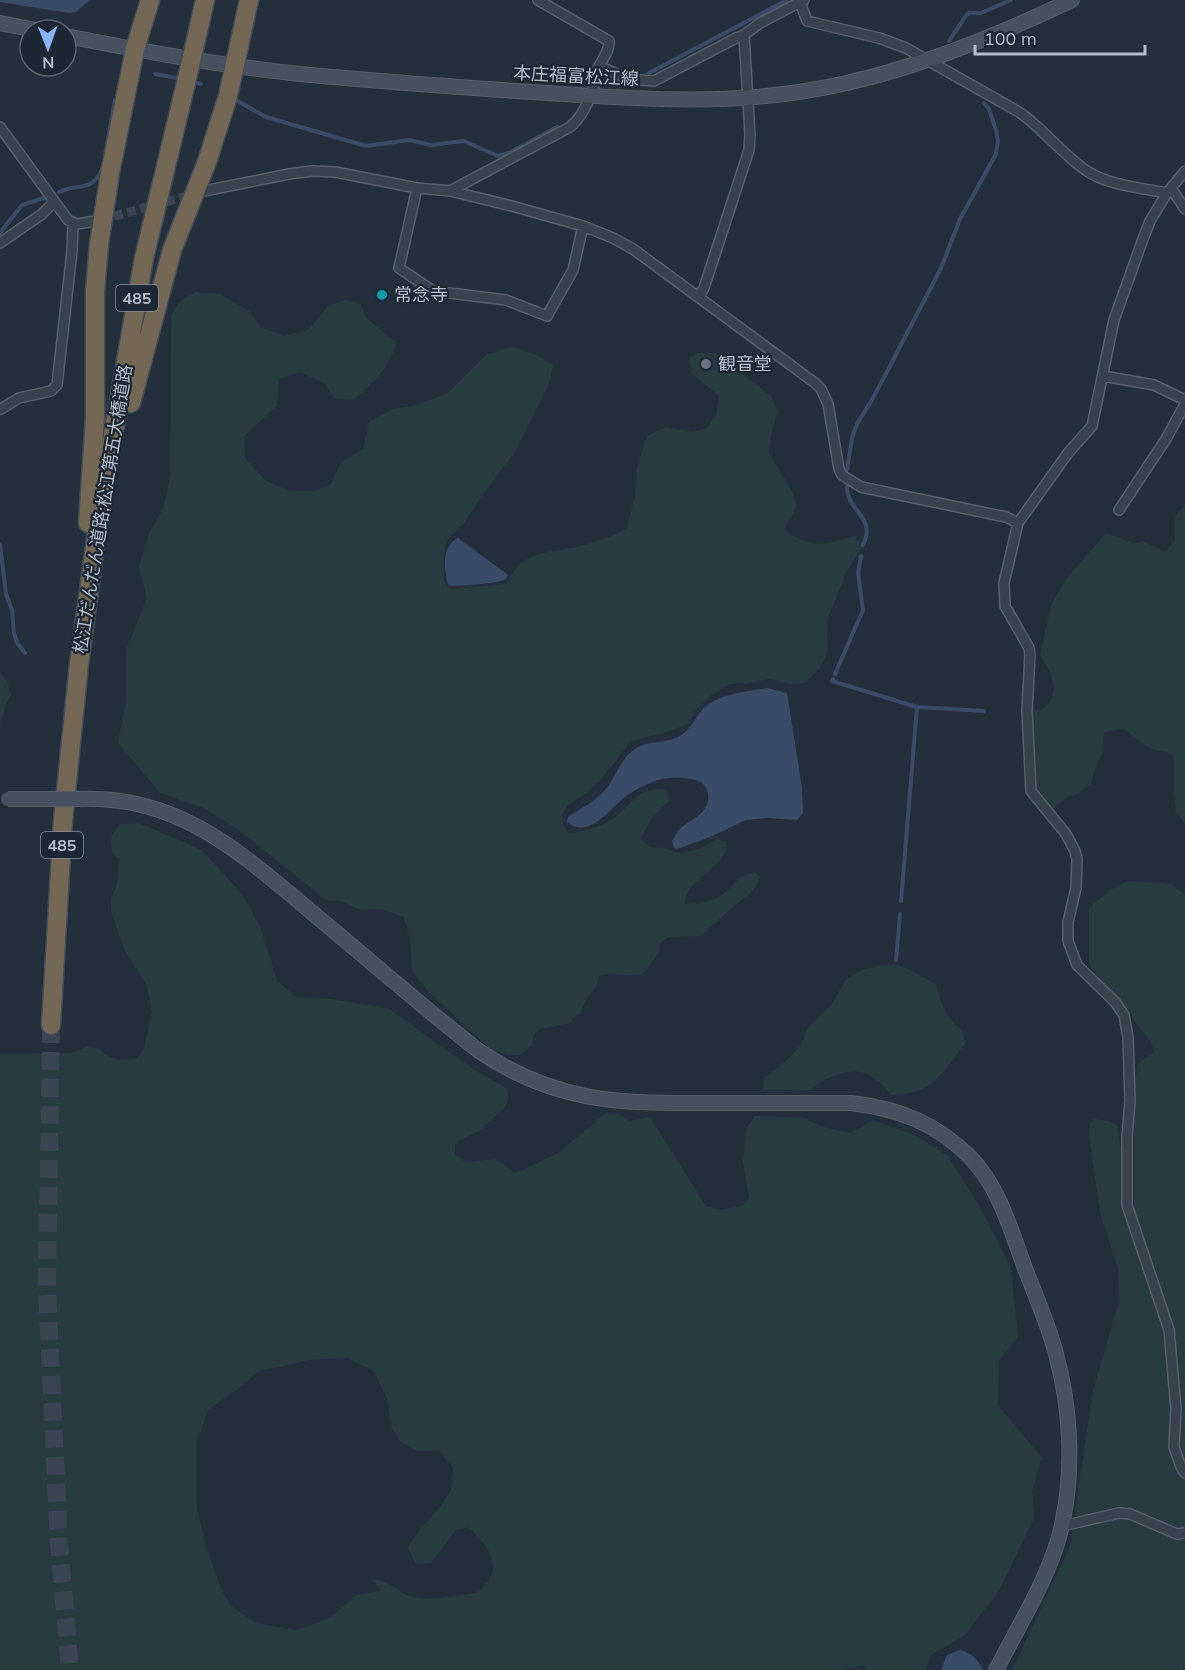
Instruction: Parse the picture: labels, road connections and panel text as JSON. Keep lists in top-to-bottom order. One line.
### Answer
{"streets":{"highway":["485","松江だんだん道路;松江第五大橋道路"],"street":["本庄福富松江線"]},"places":["常念寺","観音堂"],"scale_bar":"100 m","north":"bottom"}
